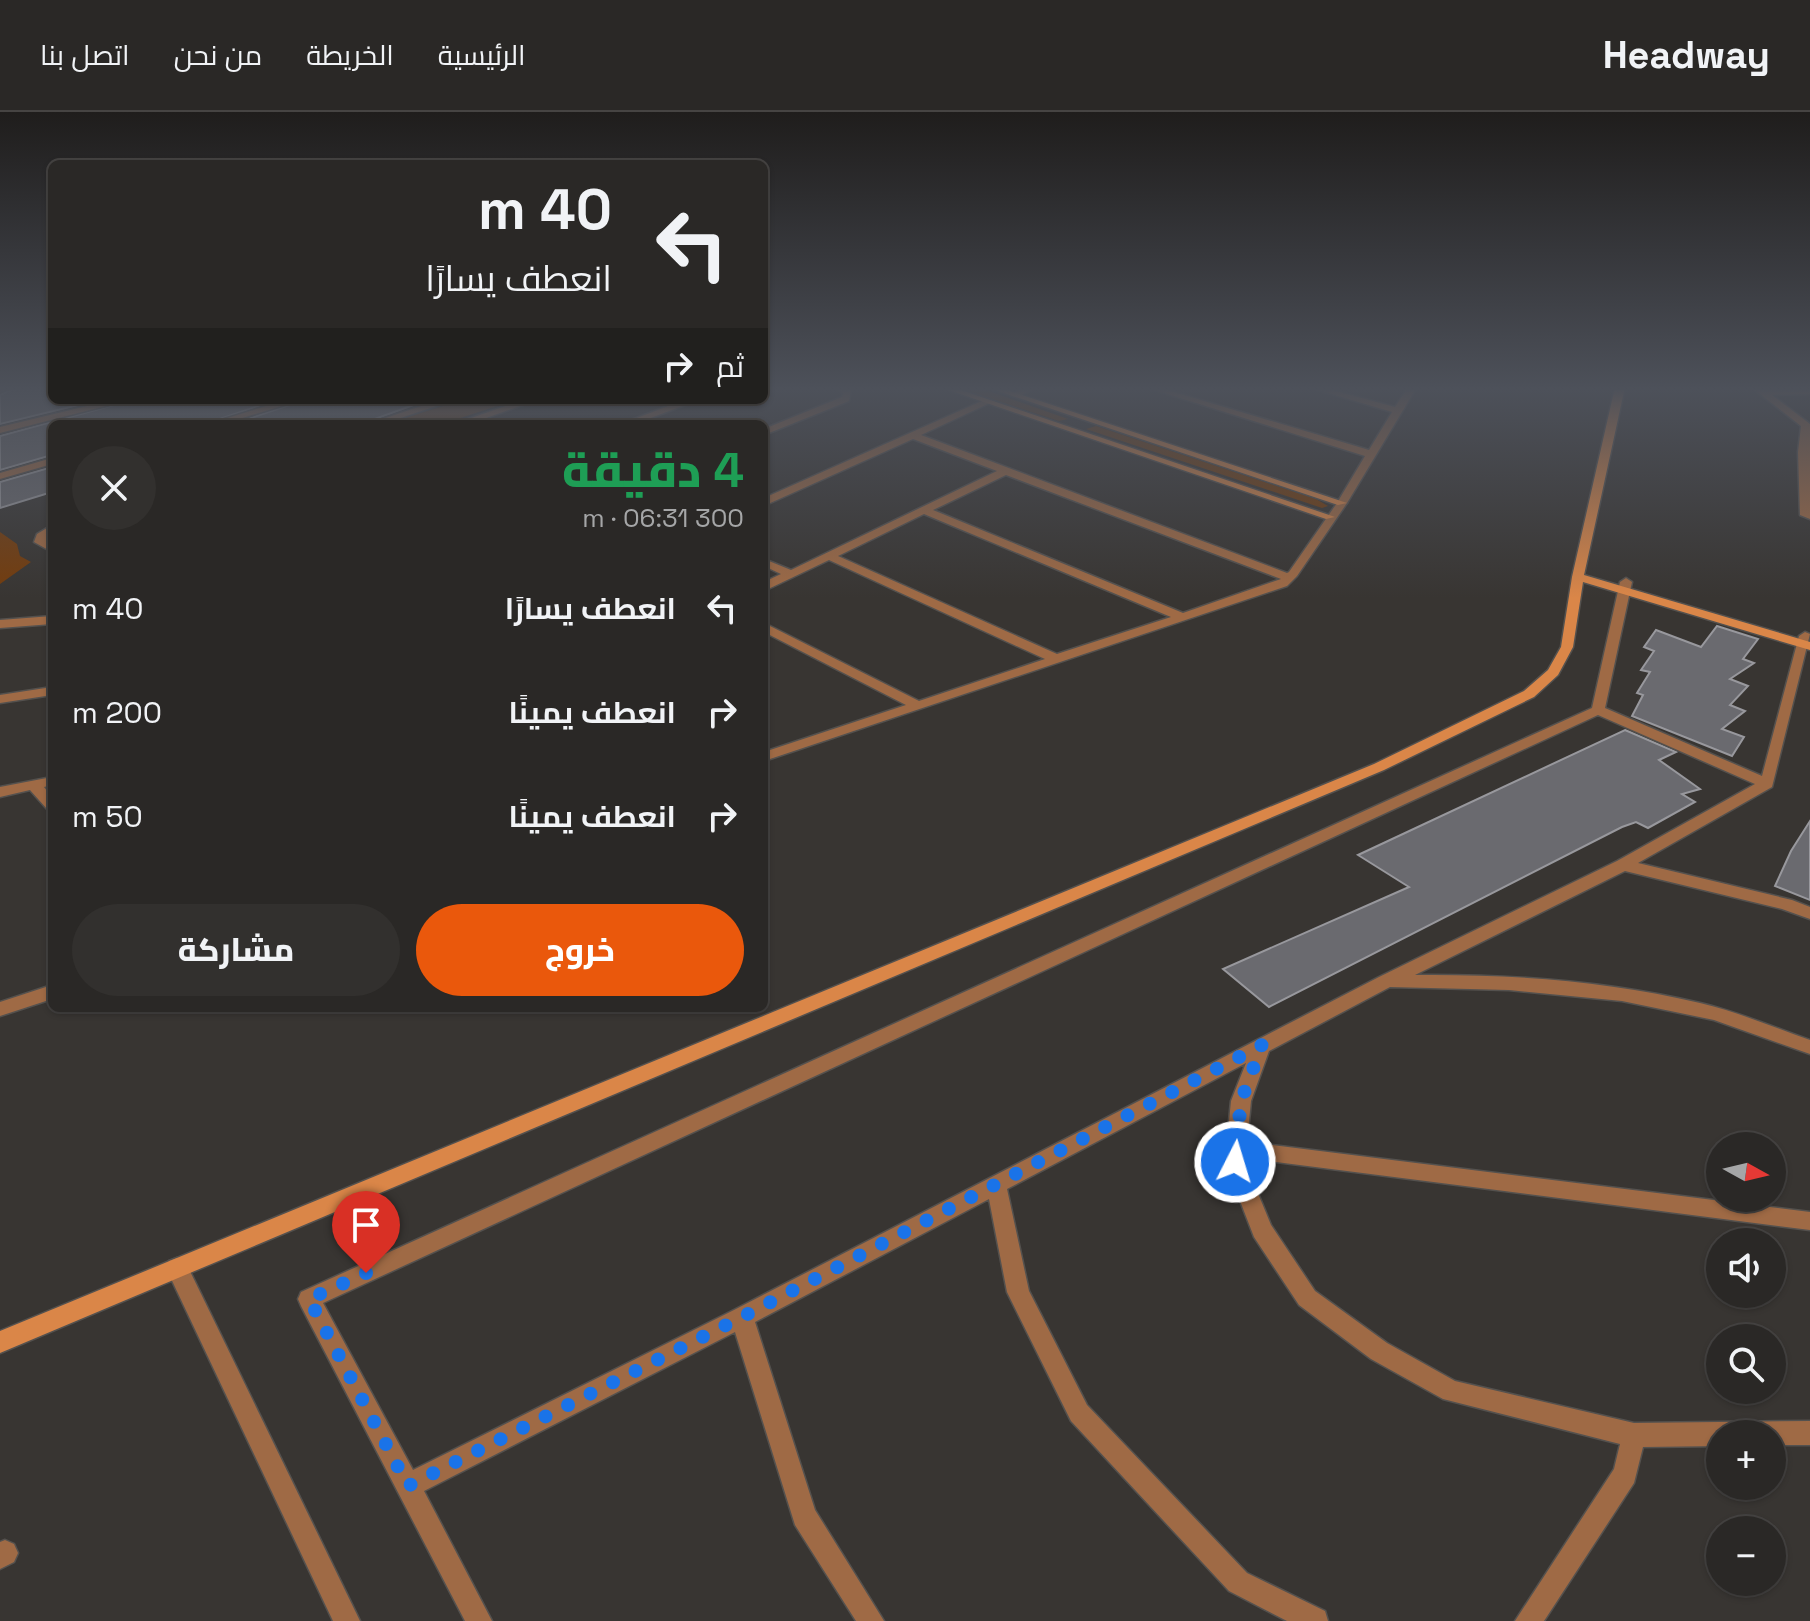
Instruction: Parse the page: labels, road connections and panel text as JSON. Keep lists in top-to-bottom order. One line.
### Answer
{"north":"right","page":{"header":"Headway","nav":["الرئيسية","الخريطة","من نحن","اتصل بنا"],"turn":["40 m","انعطف يسارًا"],"then":"ثم","heading":["4 دقيقة","300 m · 06:31"],"list":[{"name":"انعطف يسارًا","value":"40 m"},{"name":"انعطف يمينًا","value":"200 m"},{"name":"انعطف يمينًا","value":"50 m"}],"buttons":["خروج","مشاركة"],"map_buttons":["+","−"]}}
